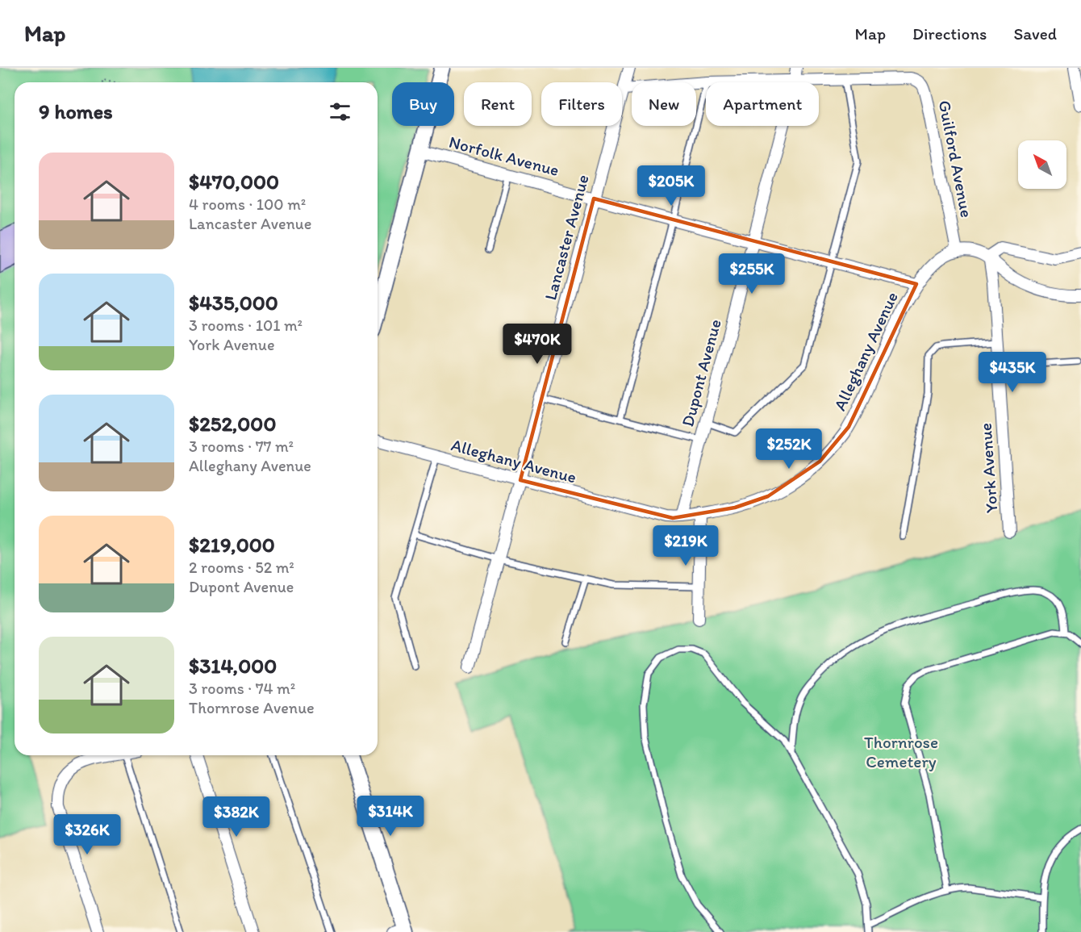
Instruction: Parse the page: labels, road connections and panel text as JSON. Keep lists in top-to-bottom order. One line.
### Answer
{"streets":{"street":["Norfolk Avenue","Guilford Avenue","Lancaster Avenue","Alleghany Avenue","Dupont Avenue","York Avenue"]},"crossings":[["Norfolk Avenue","Lancaster Avenue"],["Norfolk Avenue","Alleghany Avenue"],["Norfolk Avenue","Dupont Avenue"],["Guilford Avenue","Lancaster Avenue"],["Guilford Avenue","Alleghany Avenue"],["Guilford Avenue","Dupont Avenue"],["Lancaster Avenue","Alleghany Avenue"],["Alleghany Avenue","Dupont Avenue"]],"parks":["Thornrose Cemetery"],"north":"top left","page":{"header":"Map","nav":["Map","Directions","Saved"],"chip":["Buy","Rent","Filters","New","Apartment"],"heading":"9 homes","list":[{"name":"$470,000","note":"4 rooms · 100 m² · Lancaster Avenue"},{"name":"$435,000","note":"3 rooms · 101 m² · York Avenue"},{"name":"$252,000","note":"3 rooms · 77 m² · Alleghany Avenue"},{"name":"$219,000","note":"2 rooms · 52 m² · Dupont Avenue"},{"name":"$314,000","note":"3 rooms · 74 m² · Thornrose Avenue"}],"price":["$205K","$255K","$470K","$435K","$252K","$219K","$314K","$382K","$326K"]}}
